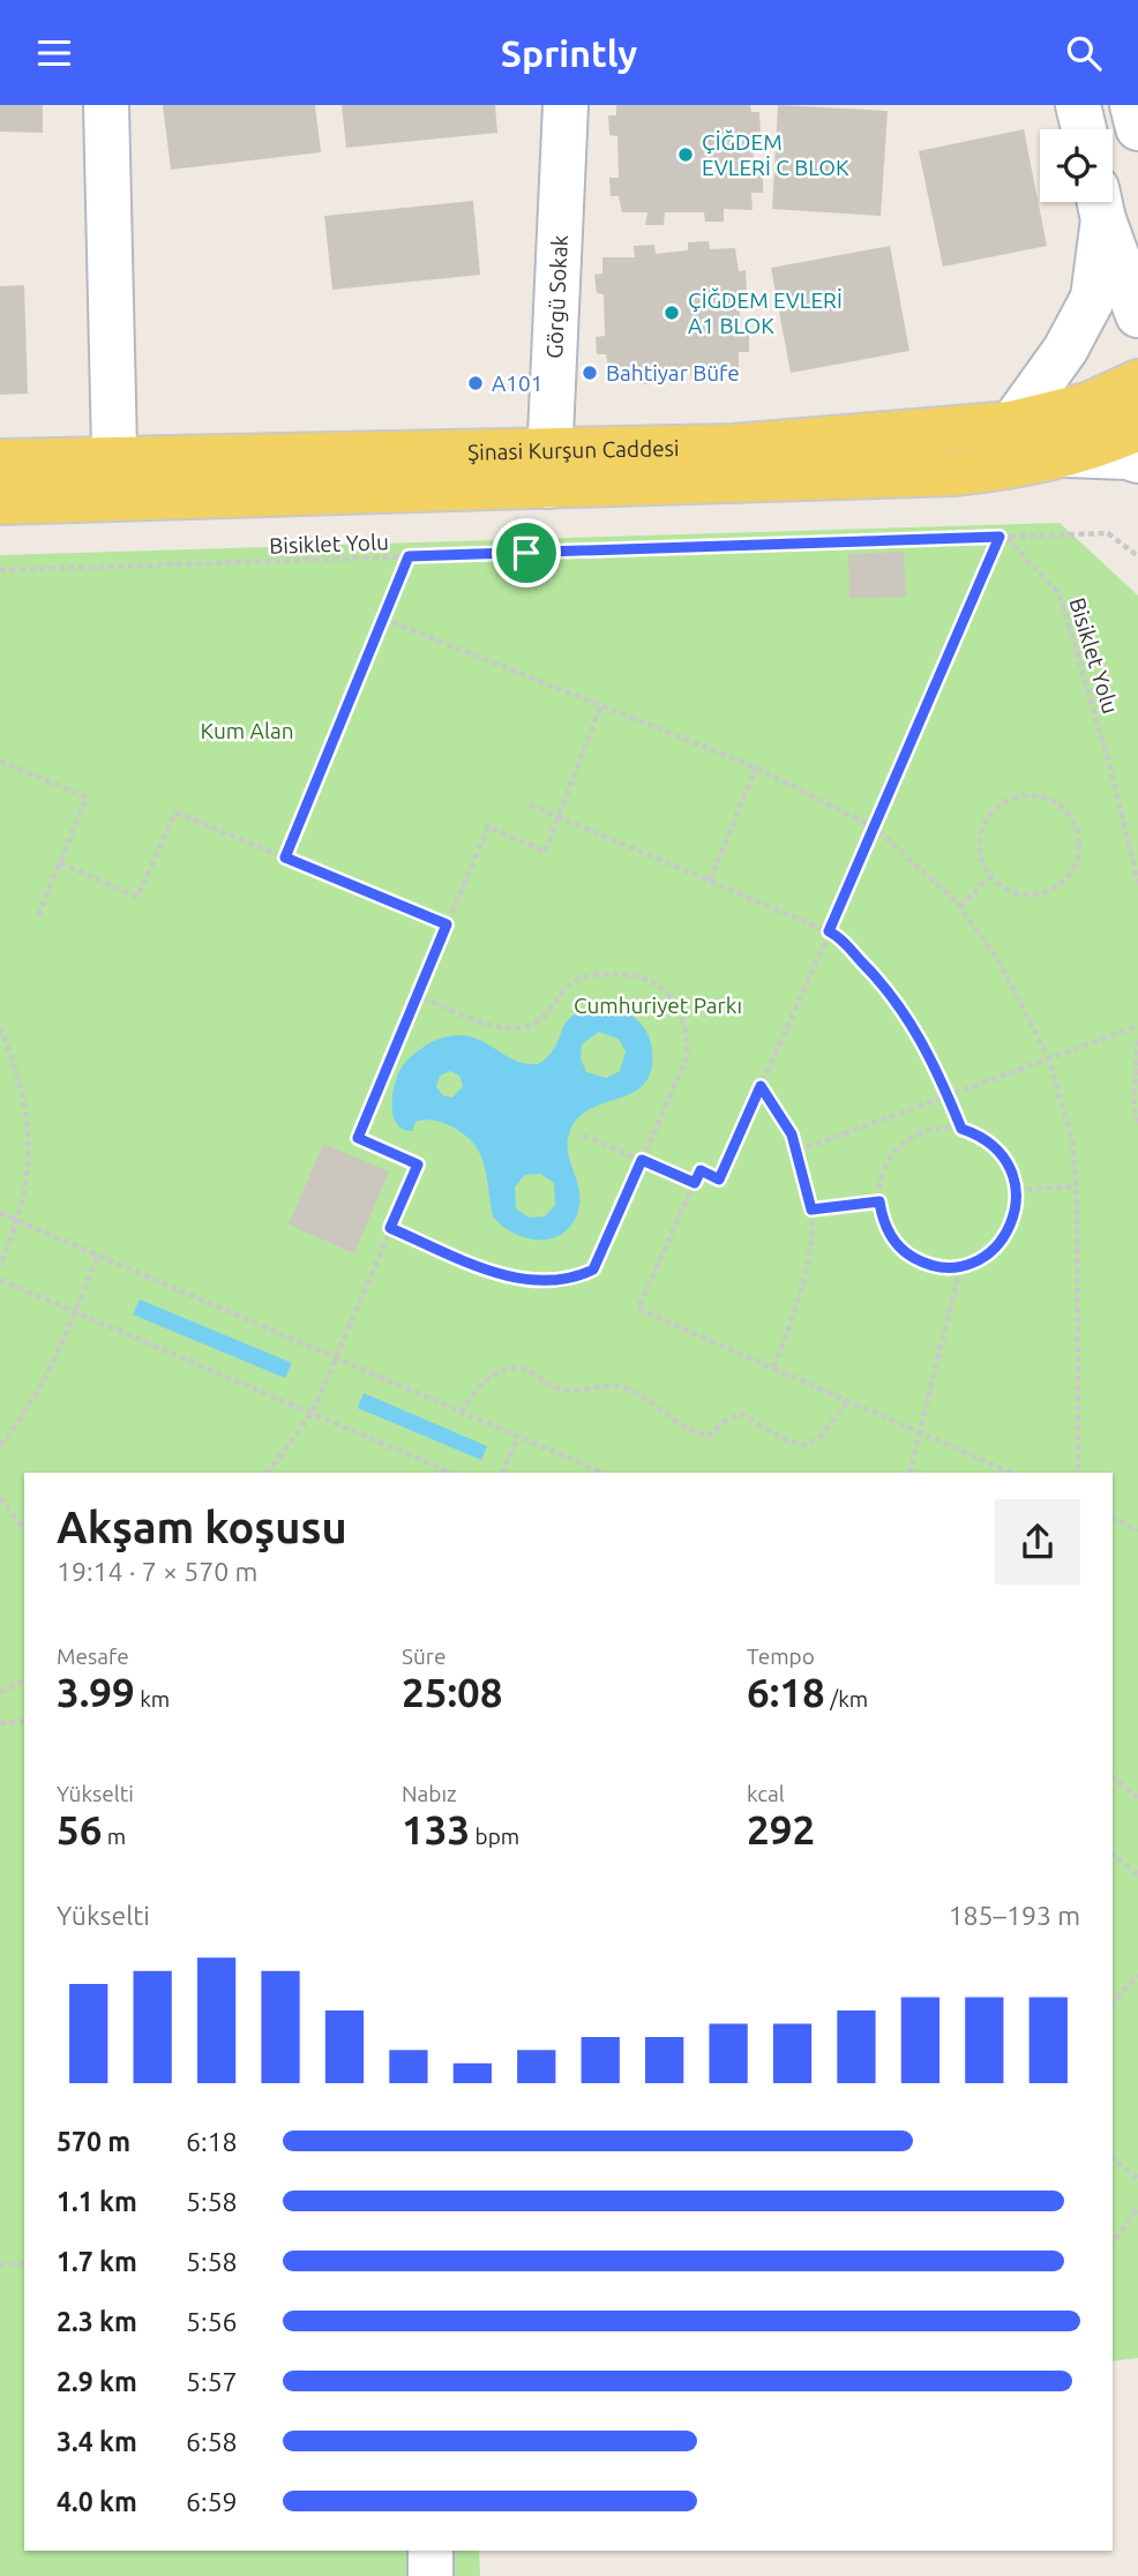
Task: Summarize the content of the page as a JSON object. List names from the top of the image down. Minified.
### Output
{"streets":{"main road":["Şinasi Kurşun Caddesi"],"street":["Görgü Sokak"],"path":["Bisiklet Yolu"]},"crossings":[["Görgü Sokak","Şinasi Kurşun Caddesi"]],"parks":["Kum Alan","Cumhuriyet Parkı"],"places":["ÇİĞDEM EVLERİ C BLOK","ÇİĞDEM EVLERİ A1 BLOK","Bahtiyar Büfe","A101"],"page":{"header":"Sprintly","heading":["Akşam koşusu","19:14 · 7 × 570 m"],"stats":[["Mesafe","3.99 km"],["Süre","25:08"],["Tempo","6:18 /km"],["Yükselti","56 m"],["Nabız","133 bpm"],["kcal","292"]],"chart":["Yükselti","185–193 m"],"list":[{"name":"570 m","note":"6:18"},{"name":"1.1 km","note":"5:58"},{"name":"1.7 km","note":"5:58"},{"name":"2.3 km","note":"5:56"},{"name":"2.9 km","note":"5:57"},{"name":"3.4 km","note":"6:58"},{"name":"4.0 km","note":"6:59"}]}}
